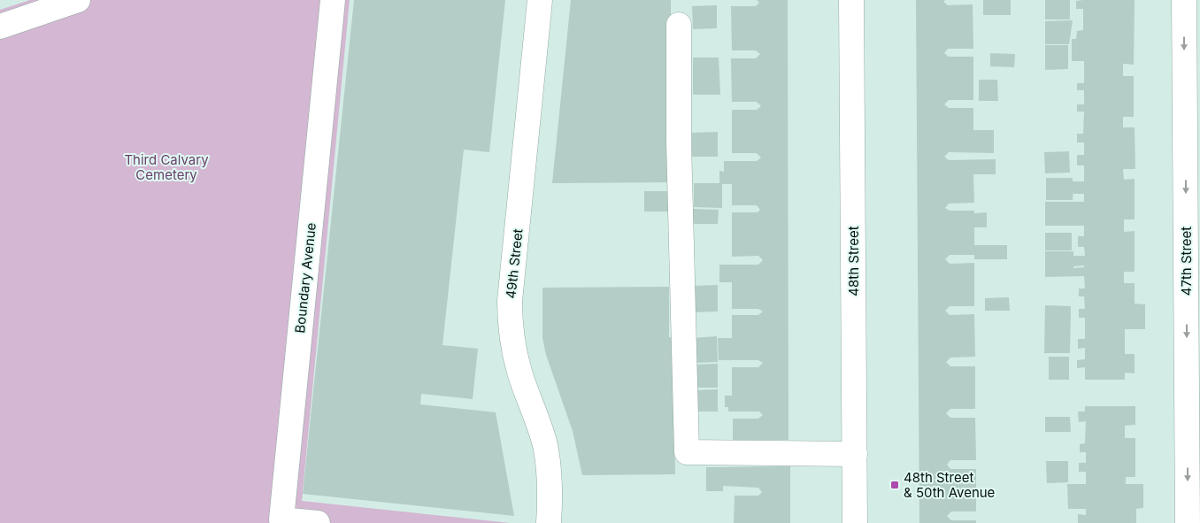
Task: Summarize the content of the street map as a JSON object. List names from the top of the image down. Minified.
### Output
{"streets":{"street":["48th Street","47th Street","49th Street","Boundary Avenue"]},"one_way":["47th Street"],"parks":["Third Calvary Cemetery"],"places":{"transit":["48th Street & 50th Avenue"]}}
